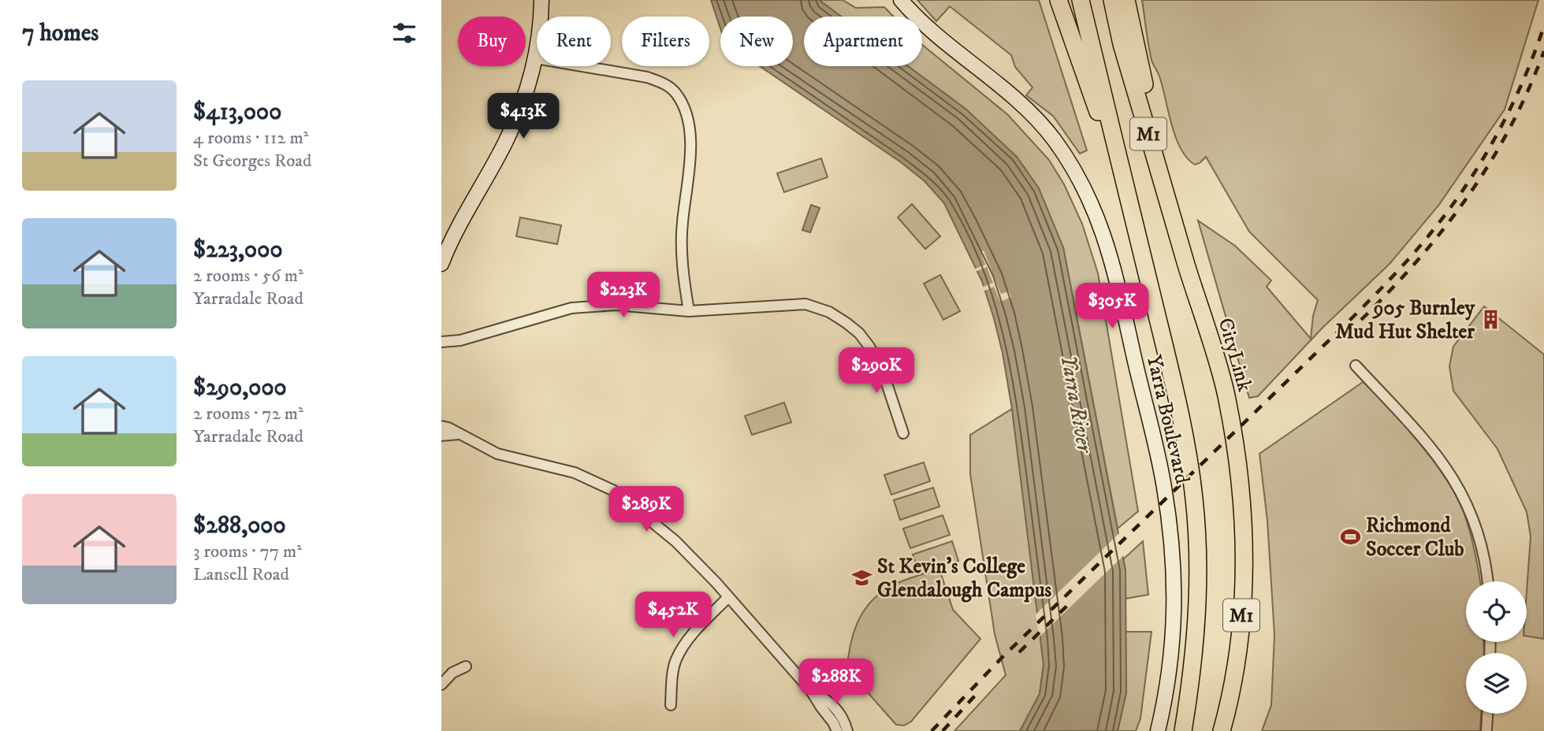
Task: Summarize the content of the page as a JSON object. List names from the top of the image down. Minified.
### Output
{"streets":{"highway":["M1","CityLink"],"street":["Yarra Boulevard"]},"water":["Yarra River"],"places":{"building":["905 Burnley Mud Hut Shelter"],"sports":["Richmond Soccer Club"],"school or university":["St Kevin's College Glendalough Campus"]},"page":{"heading":"7 homes","chip":["Buy","Rent","Filters","New","Apartment"],"list":[{"name":"$413,000","note":"4 rooms · 112 m² · St Georges Road"},{"name":"$223,000","note":"2 rooms · 56 m² · Yarradale Road"},{"name":"$290,000","note":"2 rooms · 72 m² · Yarradale Road"},{"name":"$288,000","note":"3 rooms · 77 m² · Lansell Road"}],"price":["$413K","$223K","$305K","$290K","$289K","$452K","$288K"]}}
